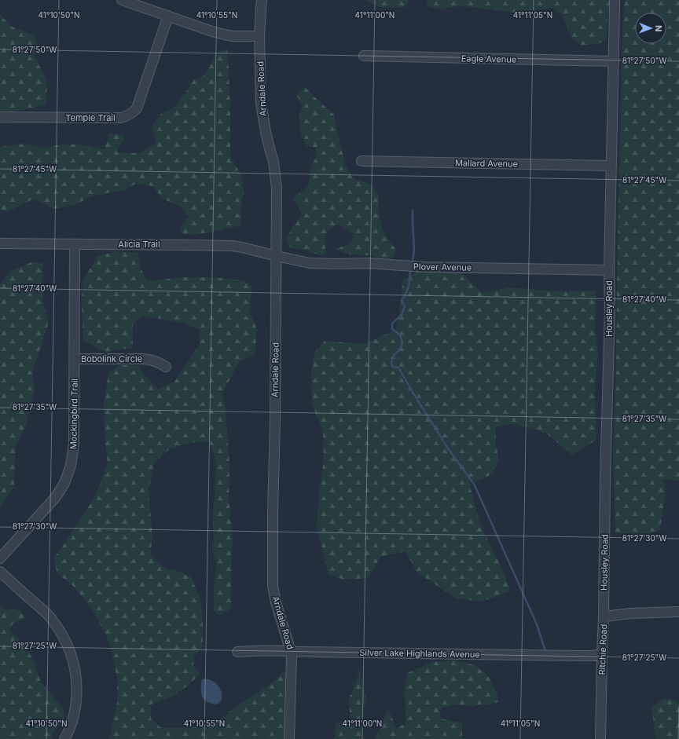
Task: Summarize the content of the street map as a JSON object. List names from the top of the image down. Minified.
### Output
{"streets":{"street":["Eagle Avenue","Arndale Road","Temple Trail","Mallard Avenue","Alicia Trail","Plover Avenue","Housley Road","Bobolink Circle","Mockingbird Trail","Ritchie Road","Silver Lake Highlands Avenue"]},"crossings":[["Eagle Avenue","Housley Road"],["Arndale Road","Alicia Trail"],["Arndale Road","Plover Avenue"],["Arndale Road","Silver Lake Highlands Avenue"],["Mallard Avenue","Housley Road"],["Alicia Trail","Plover Avenue"],["Alicia Trail","Mockingbird Trail"],["Plover Avenue","Housley Road"],["Housley Road","Ritchie Road"],["Bobolink Circle","Mockingbird Trail"],["Ritchie Road","Silver Lake Highlands Avenue"]],"north":"right","coordinates":["41°10'50\"N","41°10'55\"N","41°11'00\"N","41°11'05\"N","81°27'50\"W","81°27'45\"W","81°27'40\"W","81°27'35\"W","81°27'30\"W","81°27'25\"W"]}
